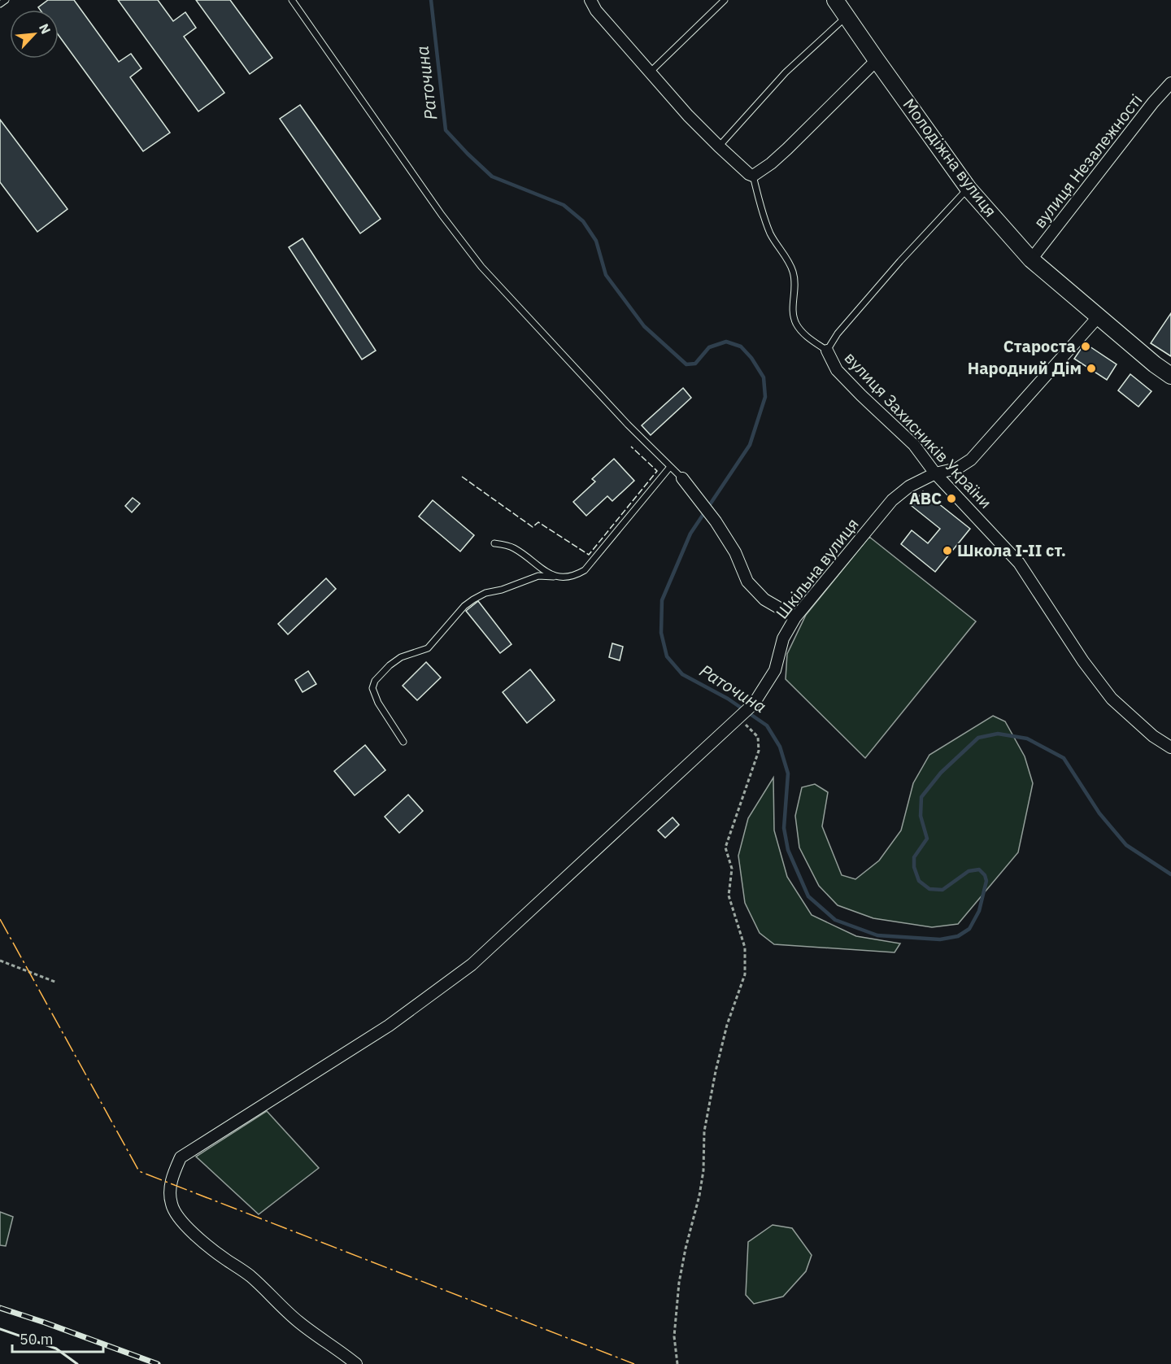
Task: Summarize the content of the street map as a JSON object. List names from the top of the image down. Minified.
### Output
{"streets":{"street":["Молодіжна вулиця","вулиця Незалежності","вулиця Захисників України","Шкільна вулиця"]},"crossings":[["Молодіжна вулиця","вулиця Незалежності"],["Молодіжна вулиця","Шкільна вулиця"],["вулиця Захисників України","Шкільна вулиця"]],"water":["Раточина"],"places":["Староста","Народний Дім","ABC","Школа І-ІІ ст."],"scale_bar":"50 m","north":"top right"}
